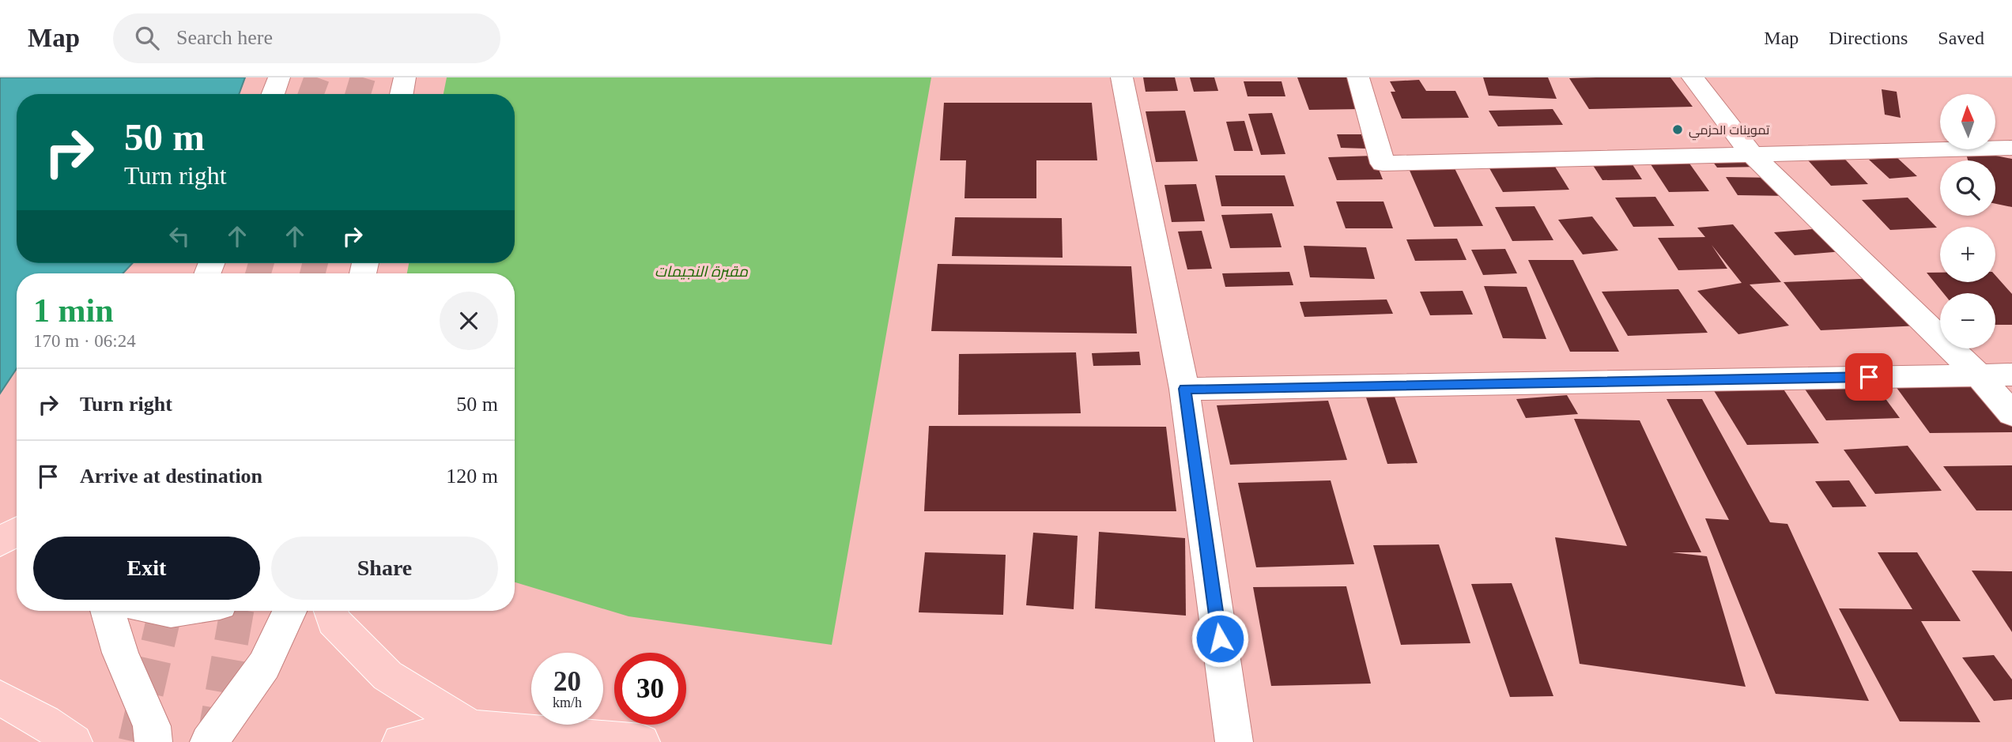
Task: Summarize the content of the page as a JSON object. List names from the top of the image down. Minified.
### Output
{"parks":["مقبرة النجيمات"],"places":["تموينات الحزمي"],"north":"top","page":{"header":"Map","search":"Search here","nav":["Map","Directions","Saved"],"map_buttons":["+","−"],"turn":["50 m","Turn right"],"heading":["1 min","170 m · 06:24"],"list":[{"name":"Turn right","value":"50 m"},{"name":"Arrive at destination","value":"120 m"}],"buttons":["Exit","Share"],"speed":"20 km/h","limit":"30"}}
